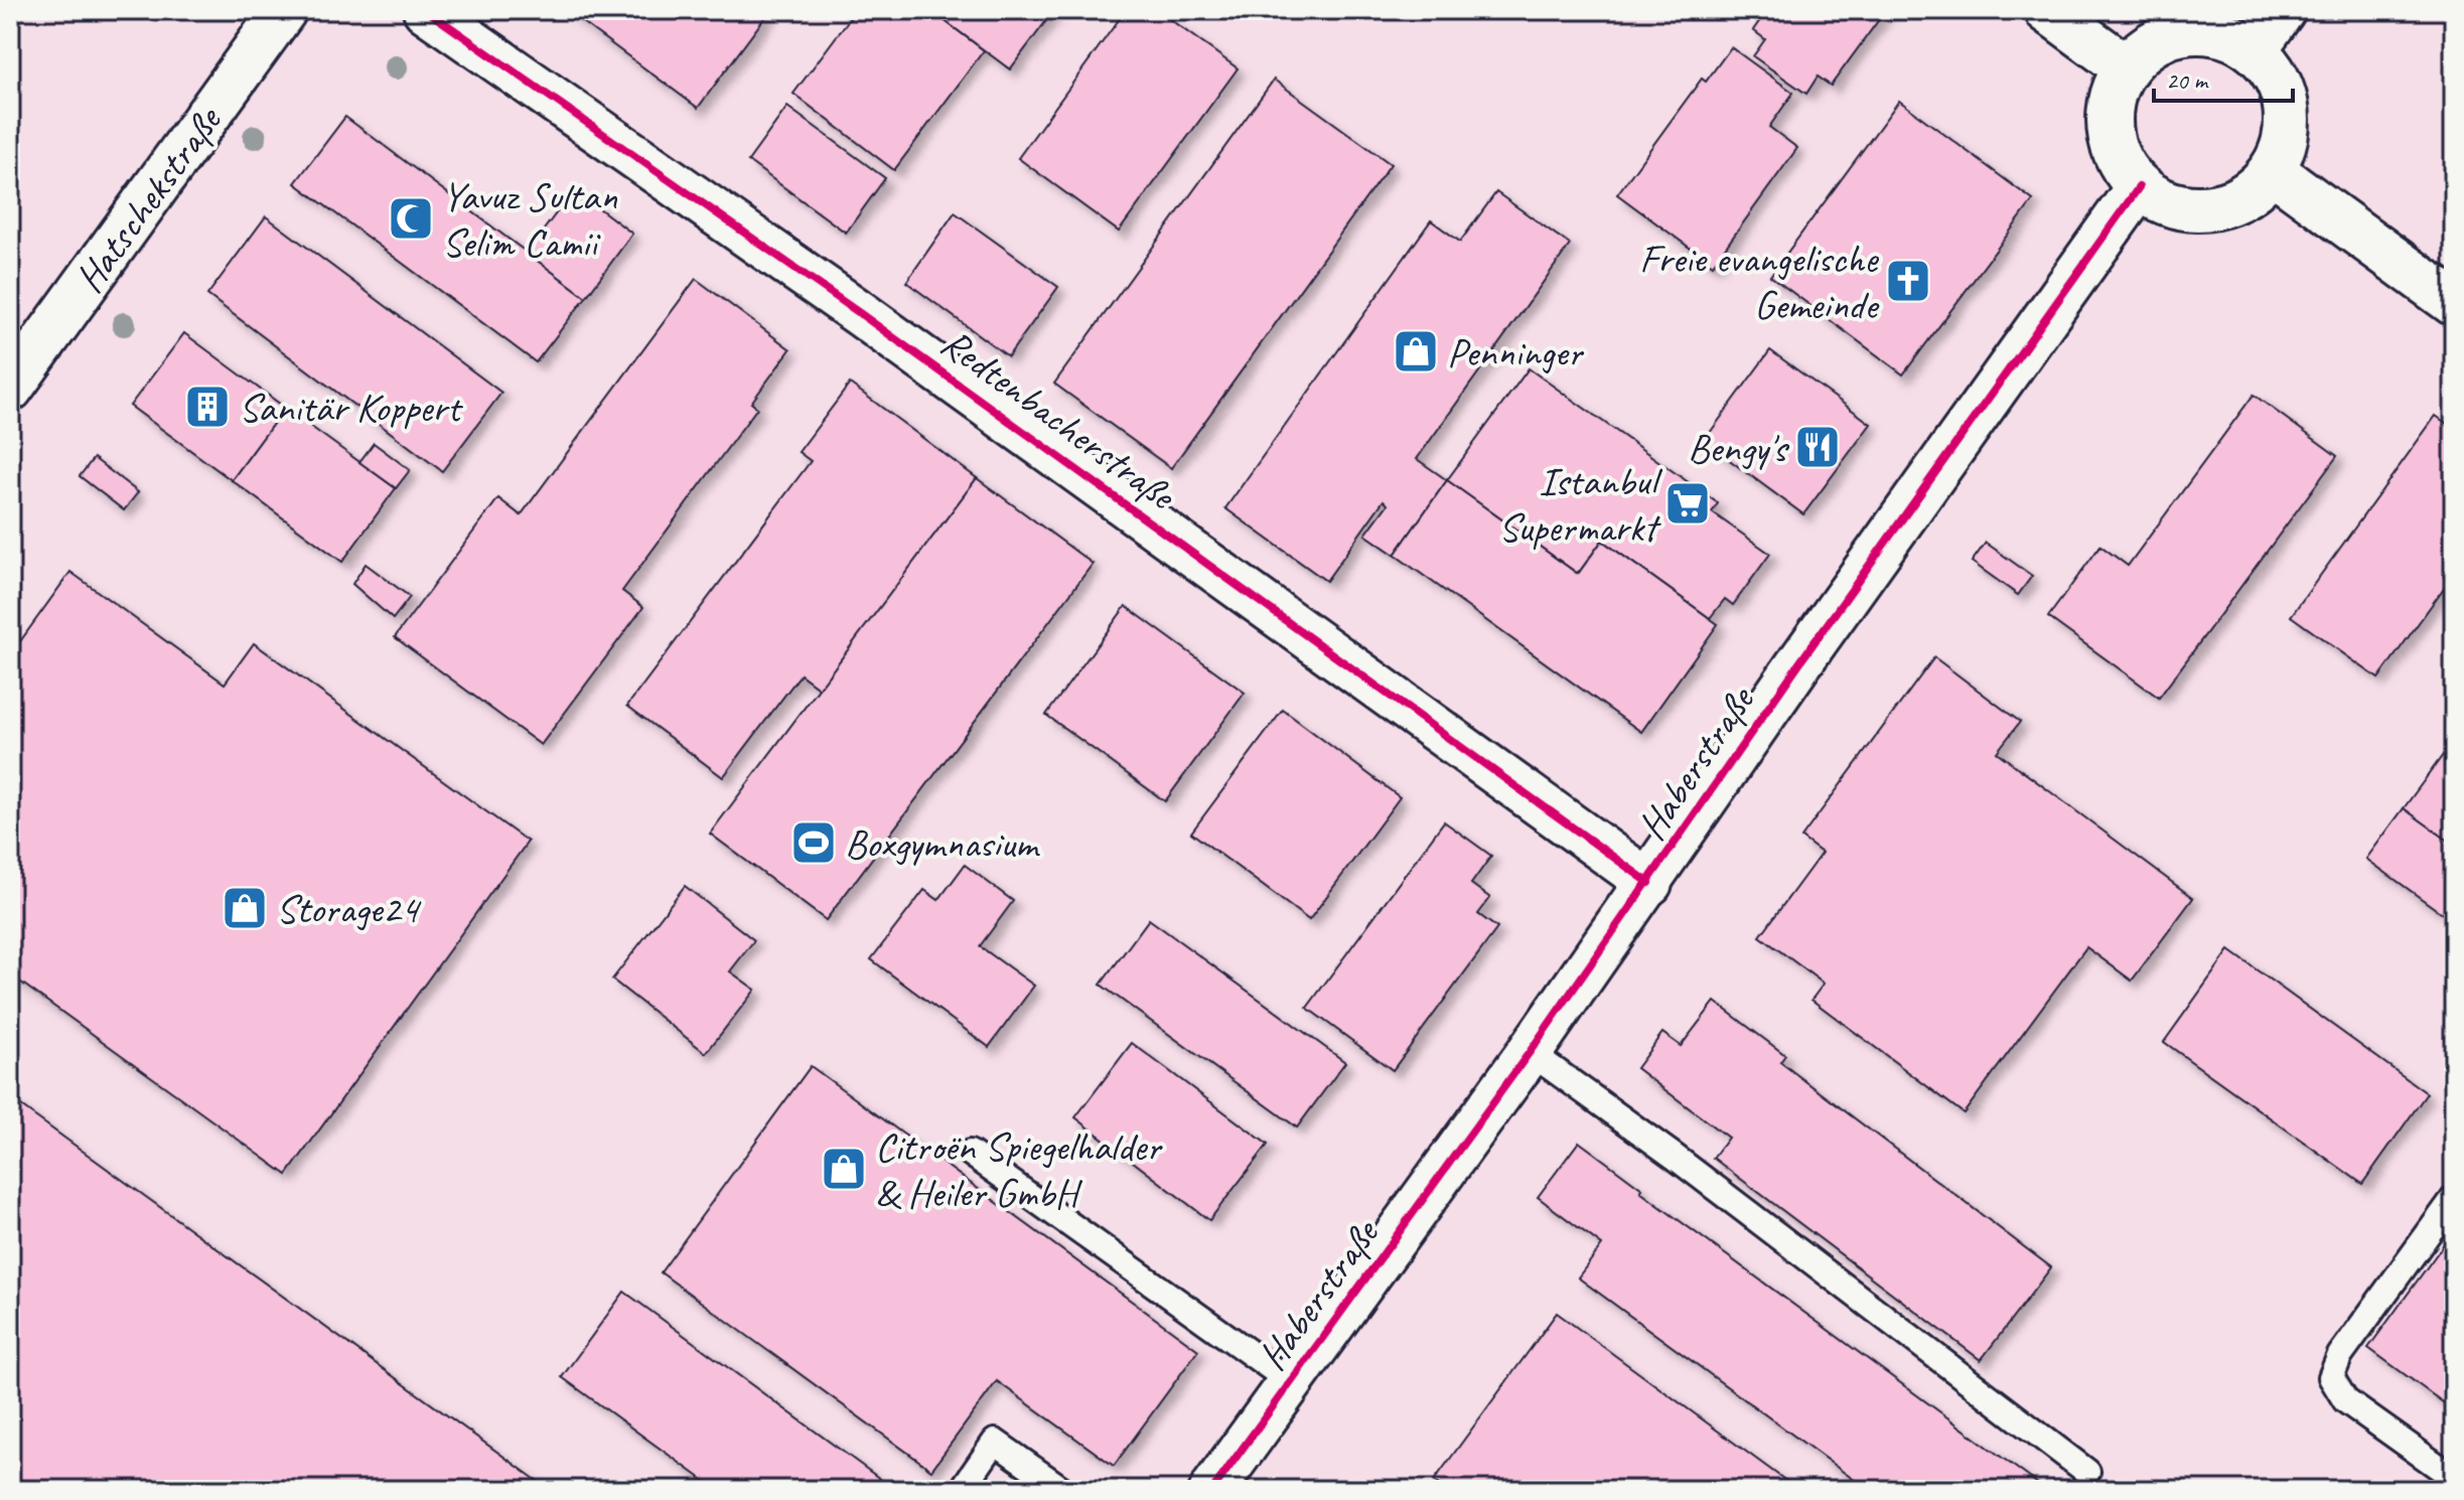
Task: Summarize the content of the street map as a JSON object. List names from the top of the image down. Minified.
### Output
{"streets":{"street":["Hatschekstraße","Redtenbacherstraße","Haberstraße"]},"crossings":[["Redtenbacherstraße","Haberstraße"]],"places":{"mosque":["Yavuz Sultan Selim Camii"],"church":["Freie evangelische Gemeinde"],"shop":["Penninger","Storage24","Citroën Spiegelhalder & Heiler GmbH"],"building":["Sanitär Koppert"],"restaurant":["Bengy's"],"supermarket":["Istanbul Supermarkt"],"sports":["Boxgymnasium"]},"scale_bar":"20 m"}
